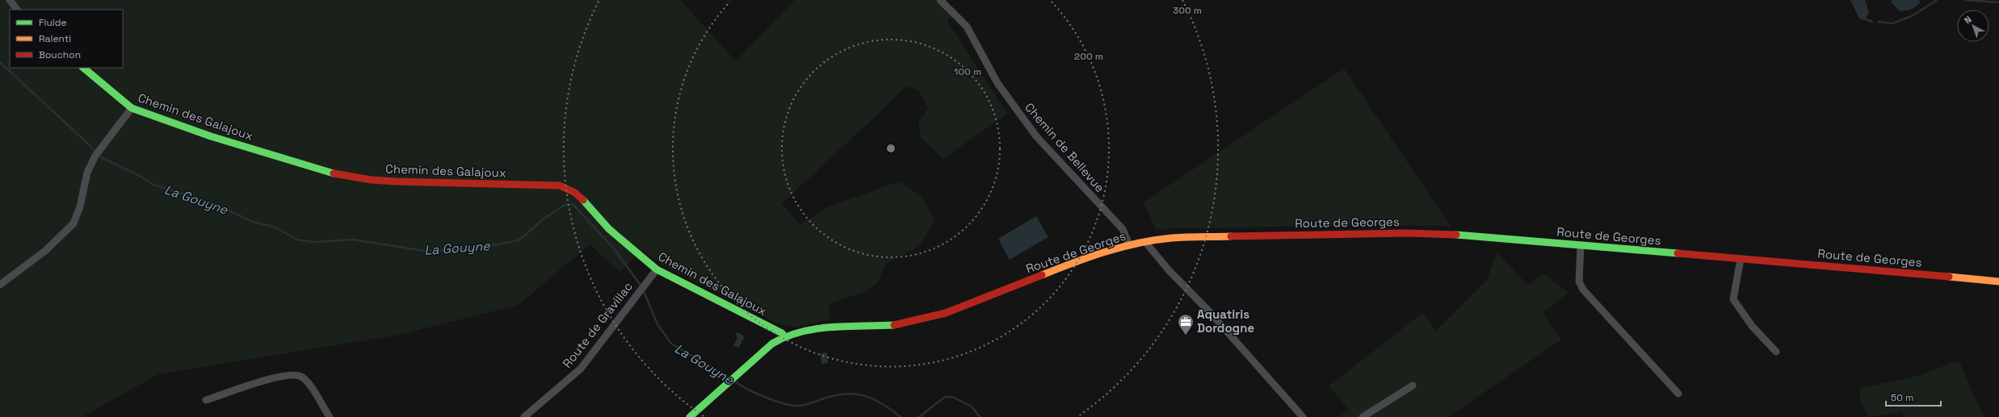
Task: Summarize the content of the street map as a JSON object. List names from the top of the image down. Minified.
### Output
{"streets":{"street":["Chemin des Galajoux","Chemin de Bellevue","Route de Georges","Route de Gravillac"]},"crossings":[["Chemin des Galajoux","Route de Georges"],["Chemin des Galajoux","Route de Gravillac"],["Chemin de Bellevue","Route de Georges"]],"water":["La Gouyne"],"places":{"office":["Aquatiris Dordogne"]},"legend":["Fluide","Ralenti","Bouchon"],"scale_bar":"50 m","north":"top left","rings":["300 m","200 m","100 m"]}
